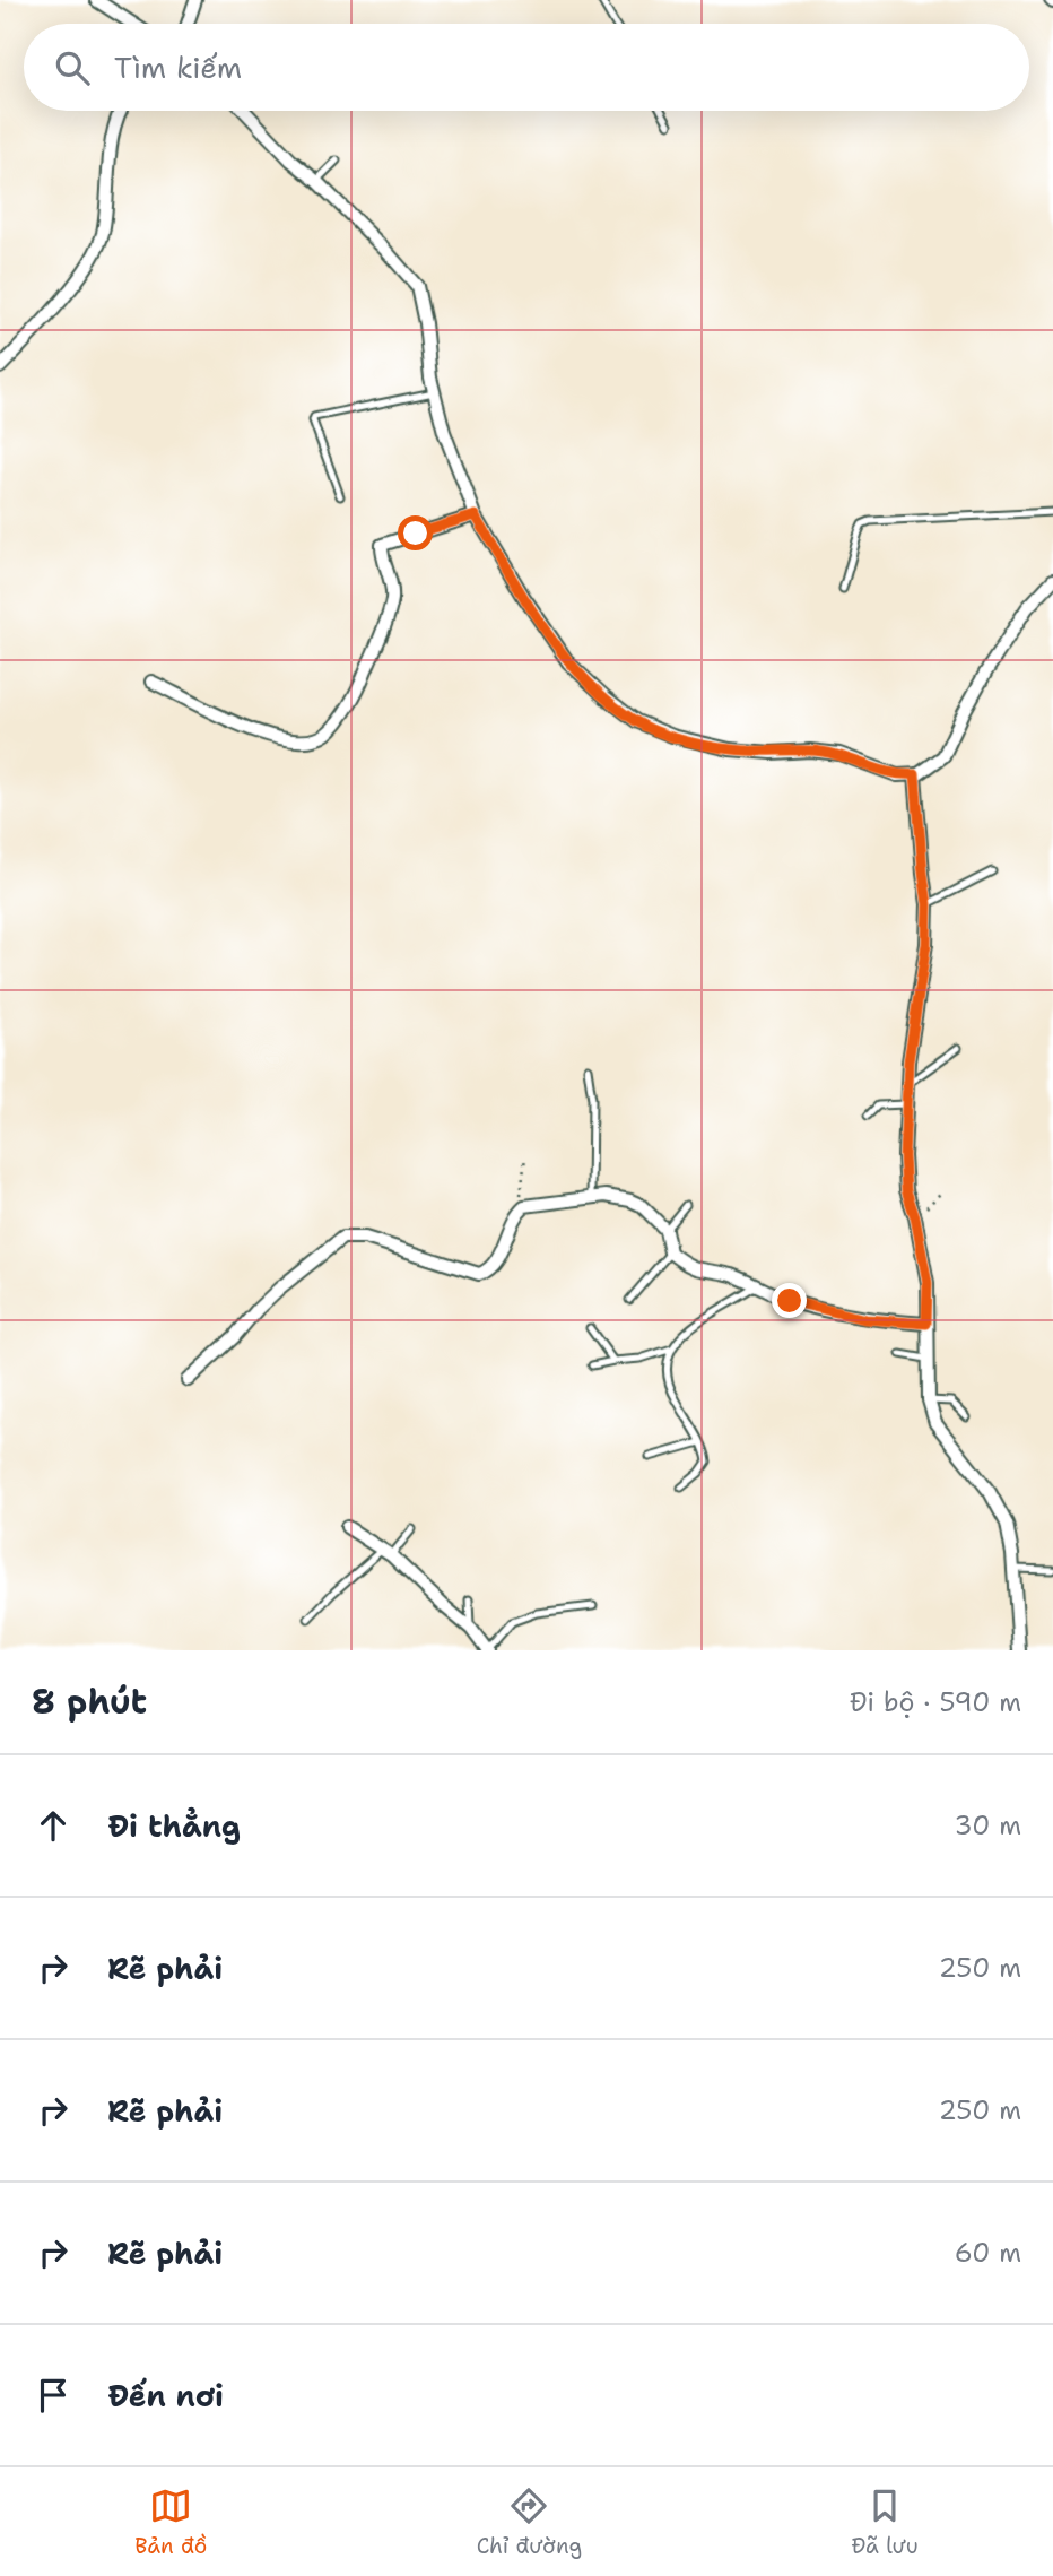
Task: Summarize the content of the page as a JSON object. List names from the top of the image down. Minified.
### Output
{"page":{"search":"Tìm kiếm","heading":["8 phút","Đi bộ · 590 m"],"list":[["Đi thẳng","30 m"],["Rẽ phải","250 m"],["Rẽ phải","250 m"],["Rẽ phải","60 m"],"Đến nơi"],"nav":["Bản đồ","Chỉ đường","Đã lưu"]}}
